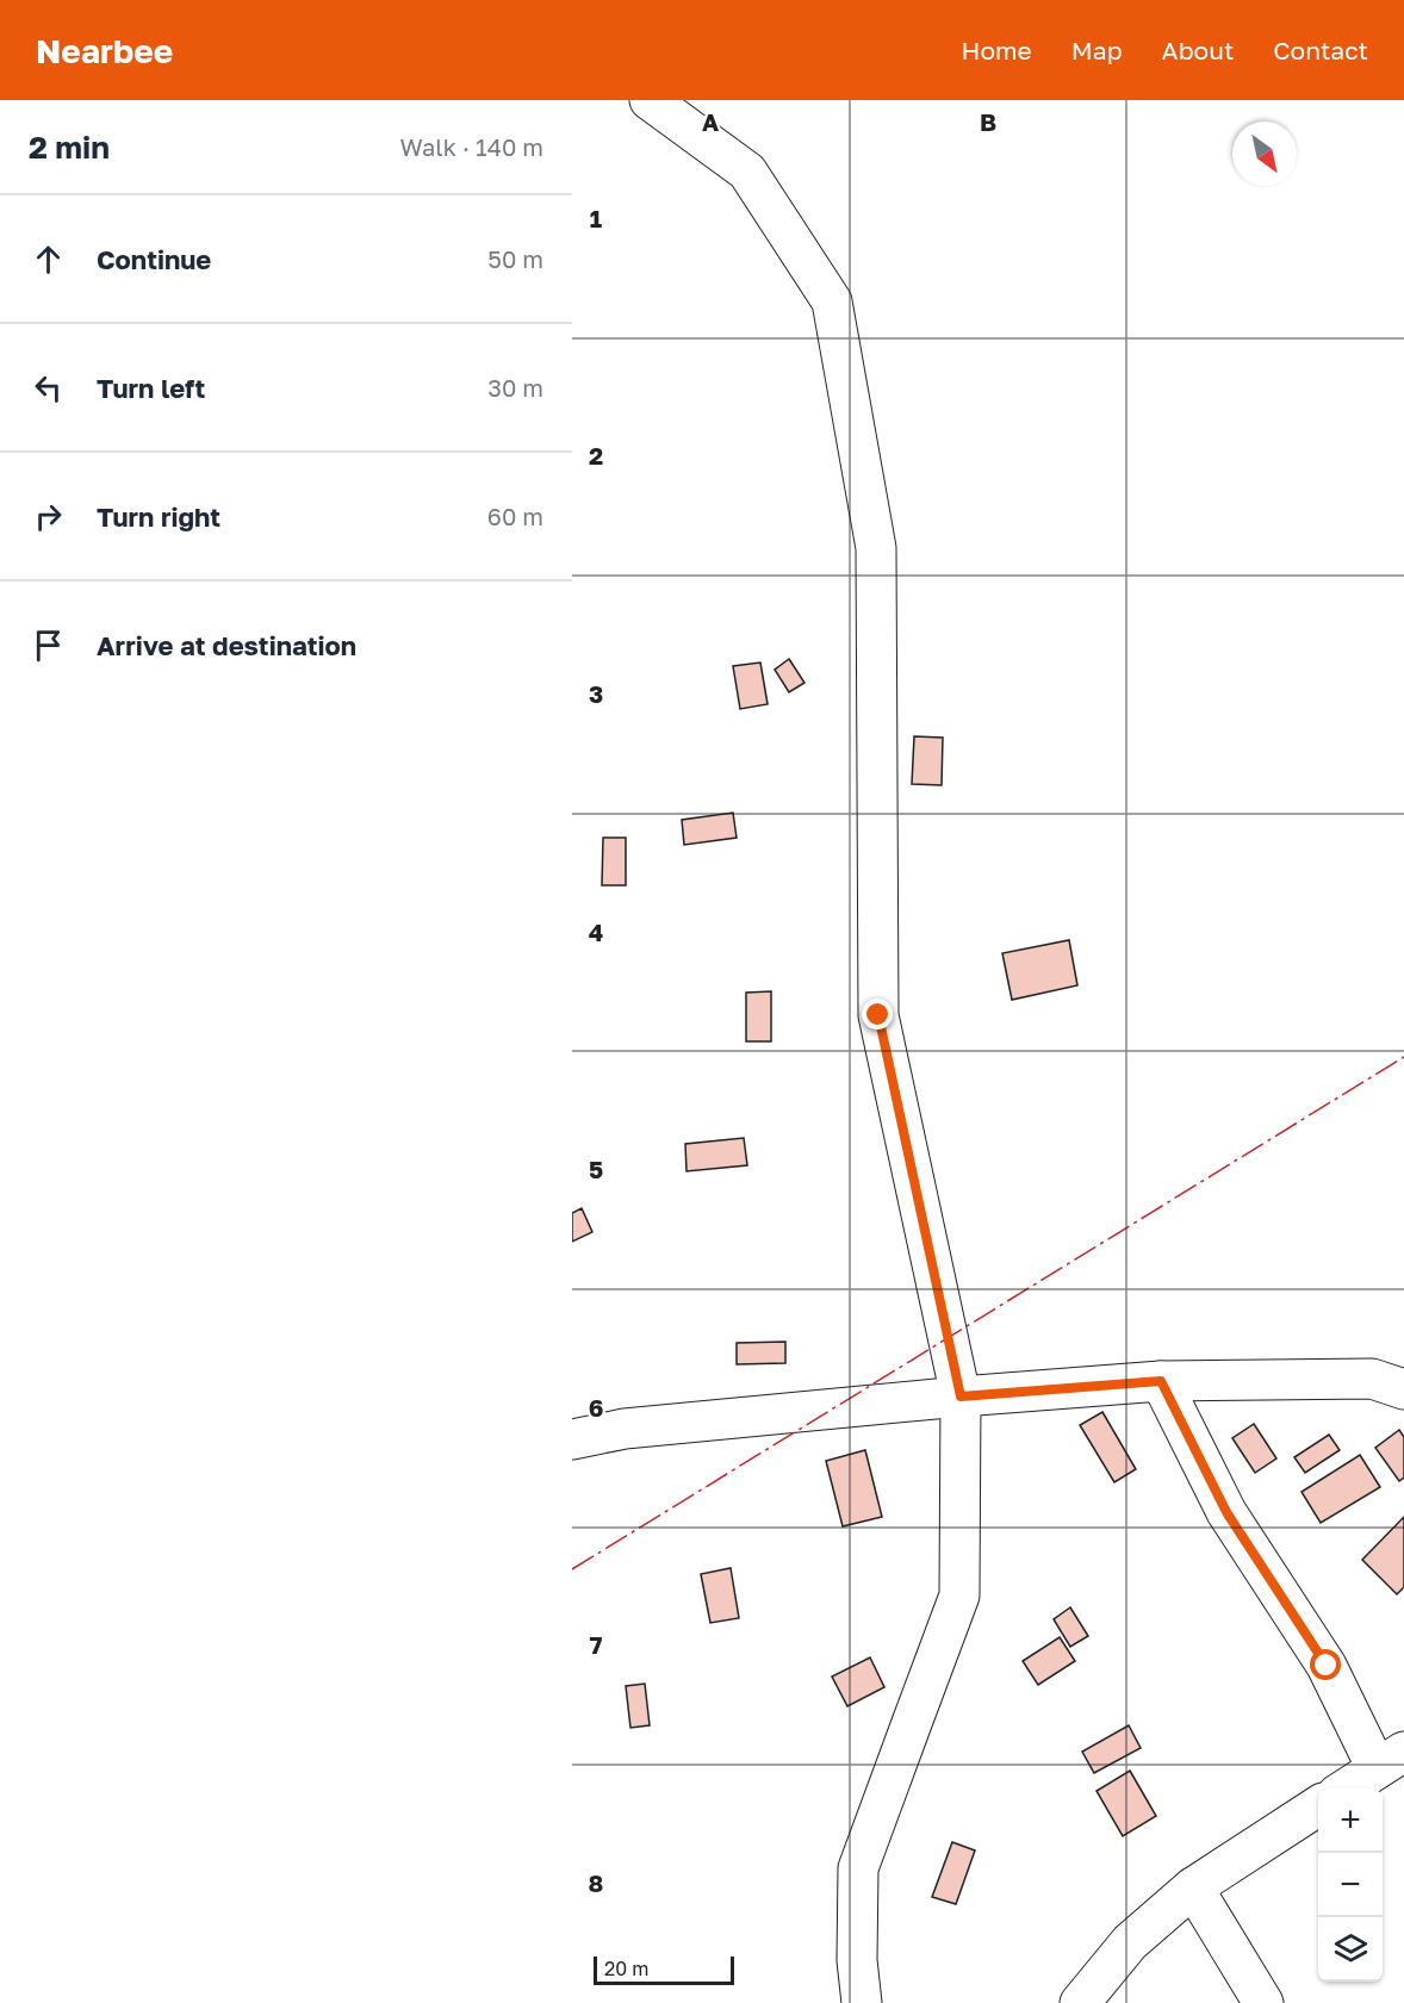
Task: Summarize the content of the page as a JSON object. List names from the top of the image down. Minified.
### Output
{"scale_bar":"20 m","north":"bottom right","page":{"header":"Nearbee","nav":["Home","Map","About","Contact"],"heading":["2 min","Walk · 140 m"],"list":[["Continue","50 m"],["Turn left","30 m"],["Turn right","60 m"],"Arrive at destination"],"map_buttons":["+","−"],"scale":"20 m"},"grid":{"columns":["A","B"],"rows":["1","2","3","4","5","6","7","8"]}}
